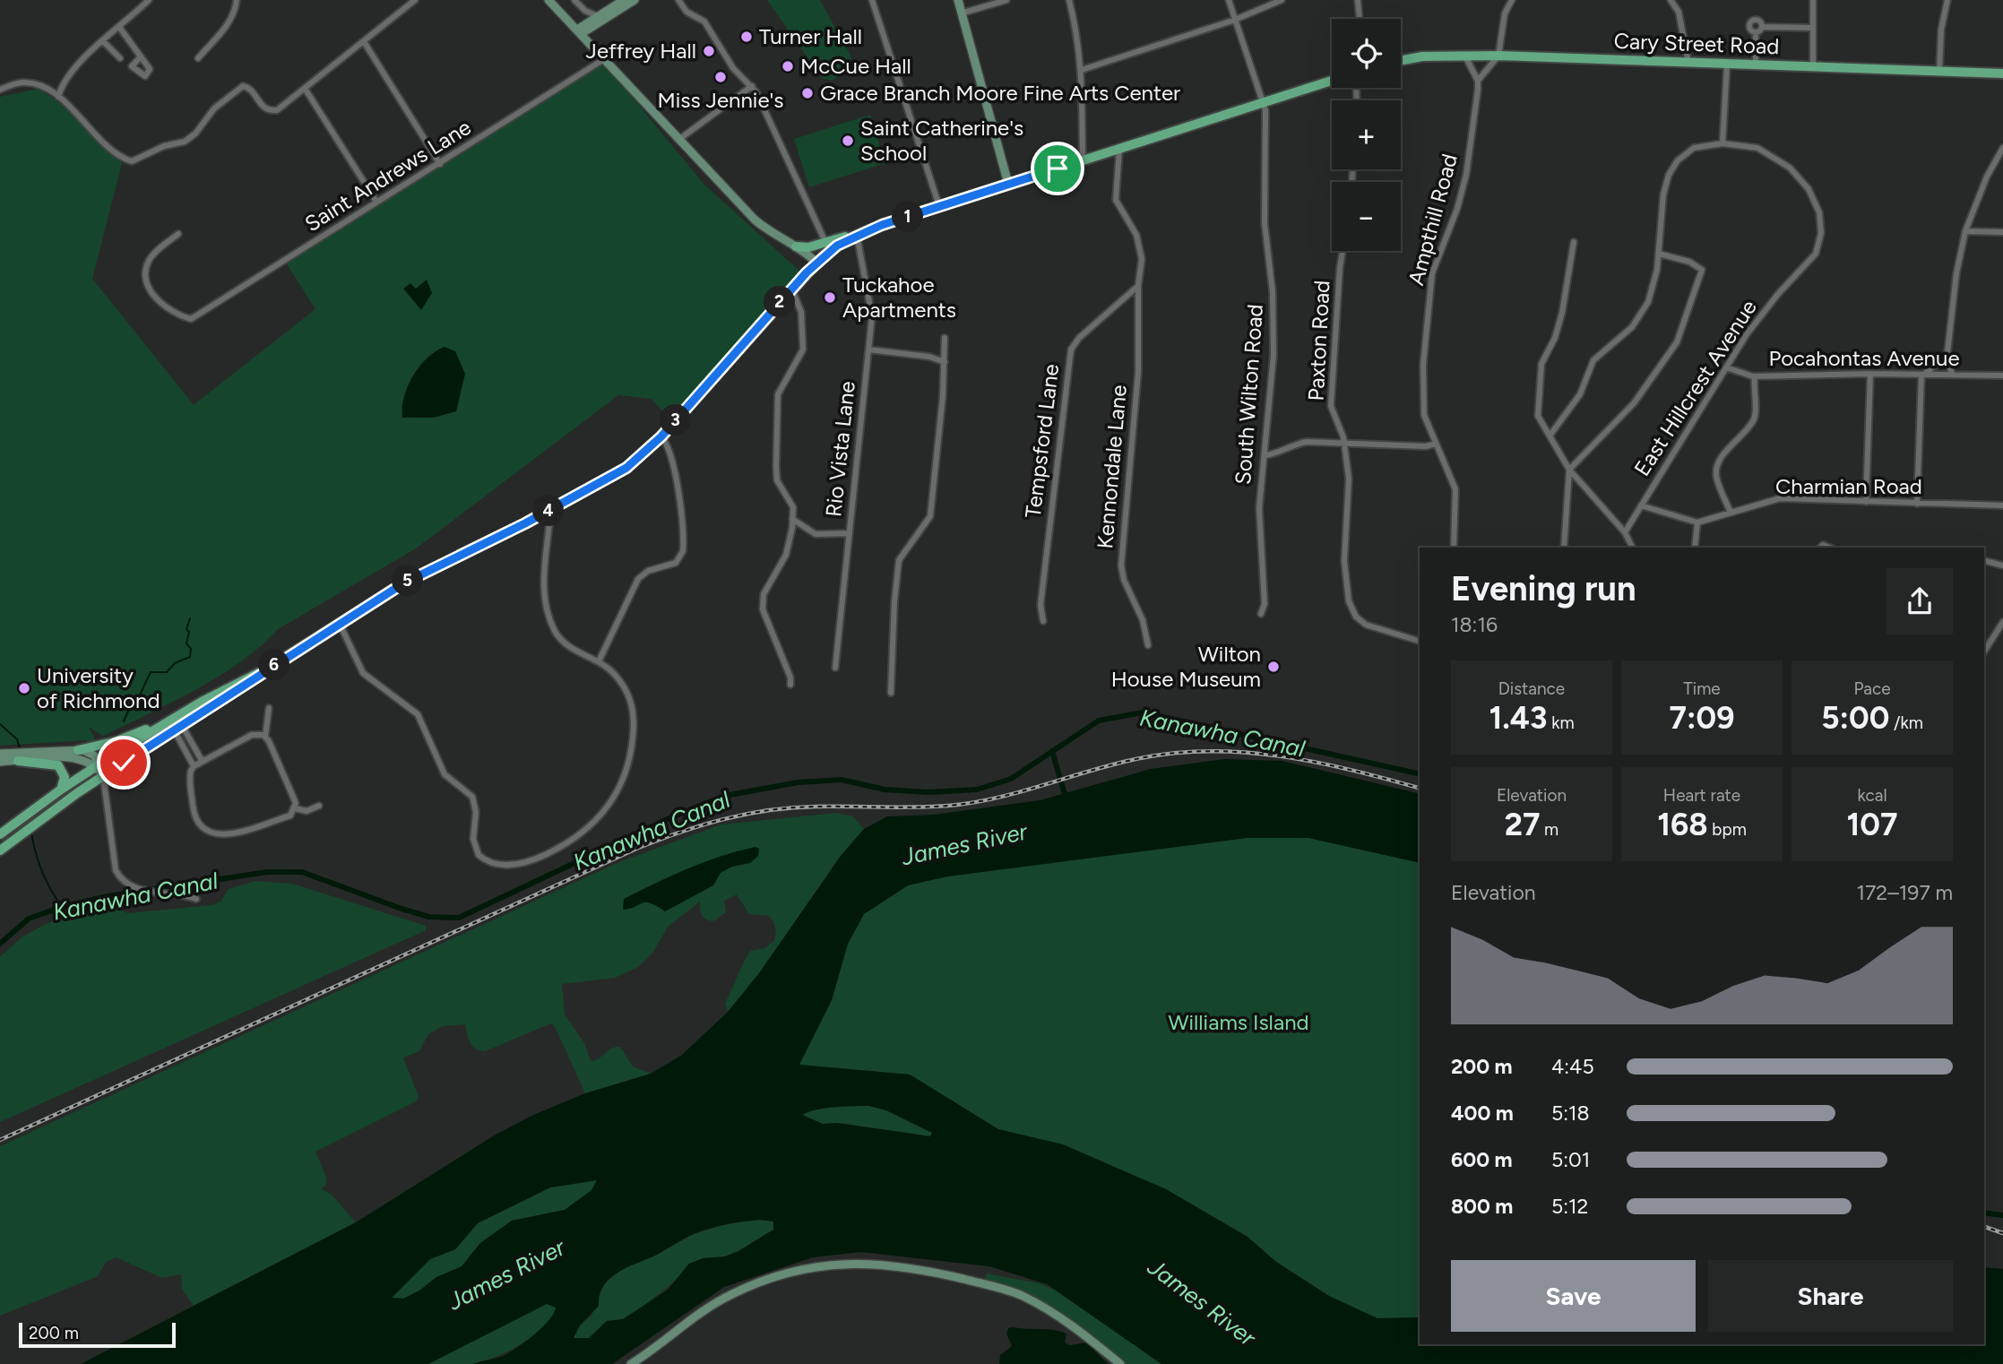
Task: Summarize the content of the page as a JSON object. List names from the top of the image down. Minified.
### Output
{"streets":{"main road":["Cary Street Road"],"street":["Saint Andrews Lane","Ampthill Road","Paxton Road","Pocahontas Avenue","East Hillcrest Avenue","South Wilton Road","Tempsford Lane","Rio Vista Lane","Kennondale Lane","Charmian Road"]},"crossings":[["Pocahontas Avenue","East Hillcrest Avenue"],["Tempsford Lane","Kennondale Lane"]],"water":["Kanawha Canal","James River"],"parks":["Williams Island"],"places":["Turner Hall","Jeffrey Hall","McCue Hall","Miss Jennie's","Grace Branch Moore Fine Arts Center","Saint Catherine's School","Tuckahoe Apartments","Wilton House Museum","University of Richmond"],"scale_bar":"200 m","page":{"map_buttons":["+","−"],"pins":["1","2","3","4","5","6"],"heading":["Evening run","18:16"],"stats":[["Distance","1.43 km"],["Time","7:09"],["Pace","5:00 /km"],["Elevation","27 m"],["Heart rate","168 bpm"],["kcal","107"]],"chart":["Elevation","172–197 m"],"list":[{"name":"200 m","note":"4:45"},{"name":"400 m","note":"5:18"},{"name":"600 m","note":"5:01"},{"name":"800 m","note":"5:12"}],"buttons":["Save","Share"],"scale":"200 m"}}
